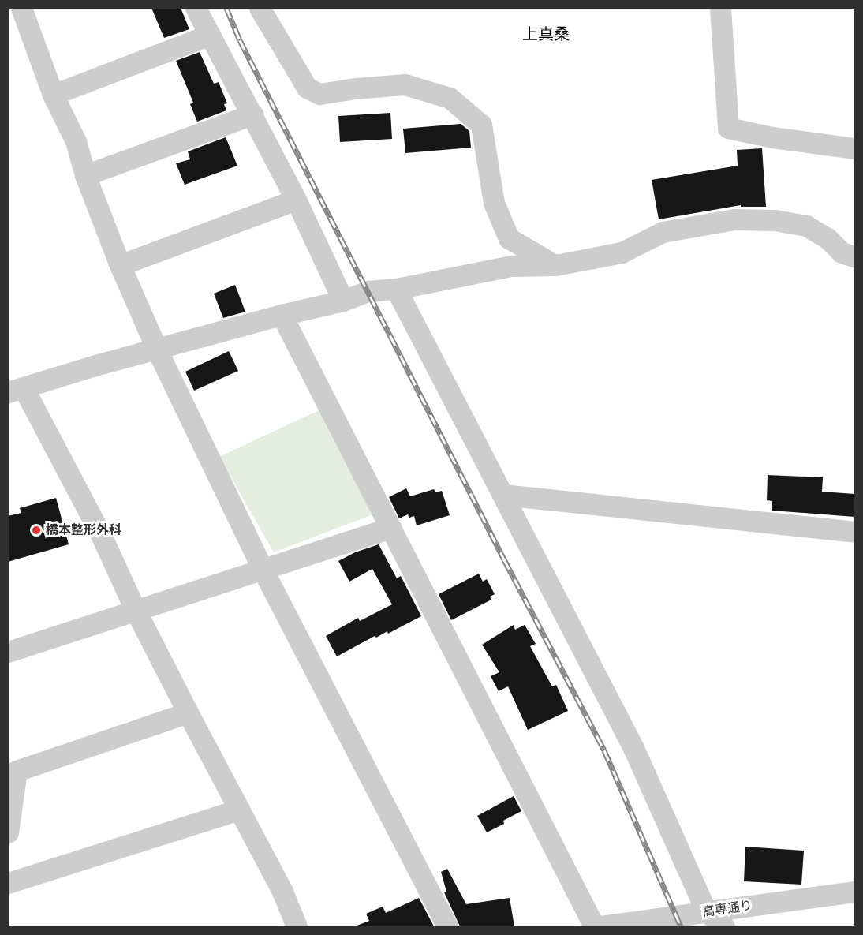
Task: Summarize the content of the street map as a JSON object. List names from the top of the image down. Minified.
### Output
{"streets":{"street":["高専通り"]},"districts":["上真桑"],"places":["橋本整形外科"]}
